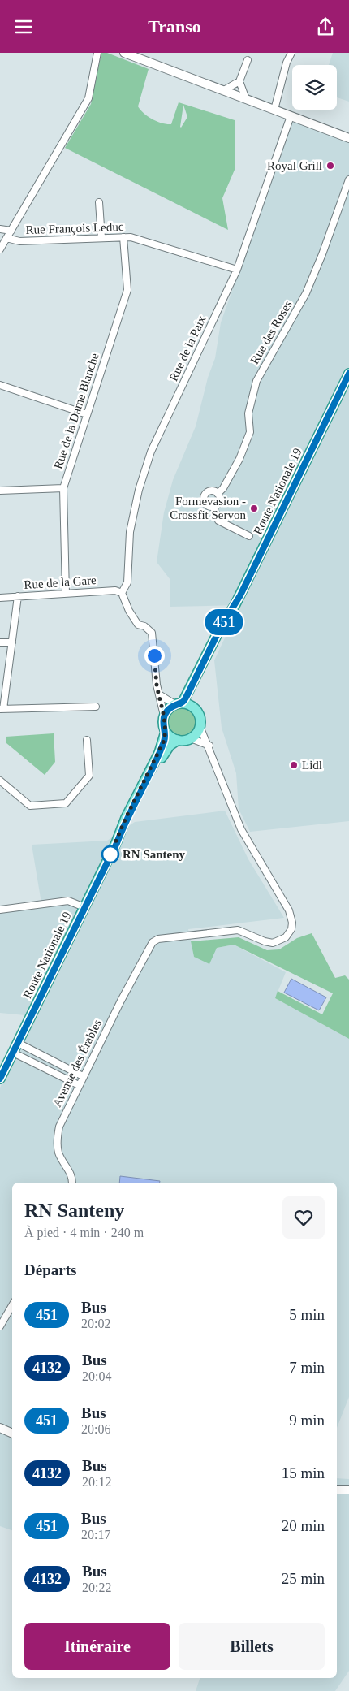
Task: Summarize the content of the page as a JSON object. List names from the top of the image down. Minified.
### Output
{"streets":{"main road":["Route Nationale 19"],"street":["Rue François Leduc","Rue des Roses","Rue de la Paix","Rue de la Dame Blanche","Rue de la Gare","Avenue des Érables"]},"crossings":[["Rue François Leduc","Rue de la Paix"],["Rue François Leduc","Rue de la Dame Blanche"],["Rue de la Paix","Rue de la Gare"],["Rue de la Dame Blanche","Rue de la Gare"],["Route Nationale 19","Avenue des Érables"]],"places":["Royal Grill","Formevasion - Crossfit Servon","Lidl","RN Santeny"],"lines":["bus line 451"],"page":{"header":"Transo","on_map":"451","heading":[["RN Santeny","À pied · 4 min · 240 m"],"Départs"],"list":[{"mark":"451","name":"Bus","note":"20:02","value":"5 min"},{"mark":"4132","name":"Bus","note":"20:04","value":"7 min"},{"mark":"451","name":"Bus","note":"20:06","value":"9 min"},{"mark":"4132","name":"Bus","note":"20:12","value":"15 min"},{"mark":"451","name":"Bus","note":"20:17","value":"20 min"},{"mark":"4132","name":"Bus","note":"20:22","value":"25 min"}],"buttons":["Itinéraire","Billets"]}}
